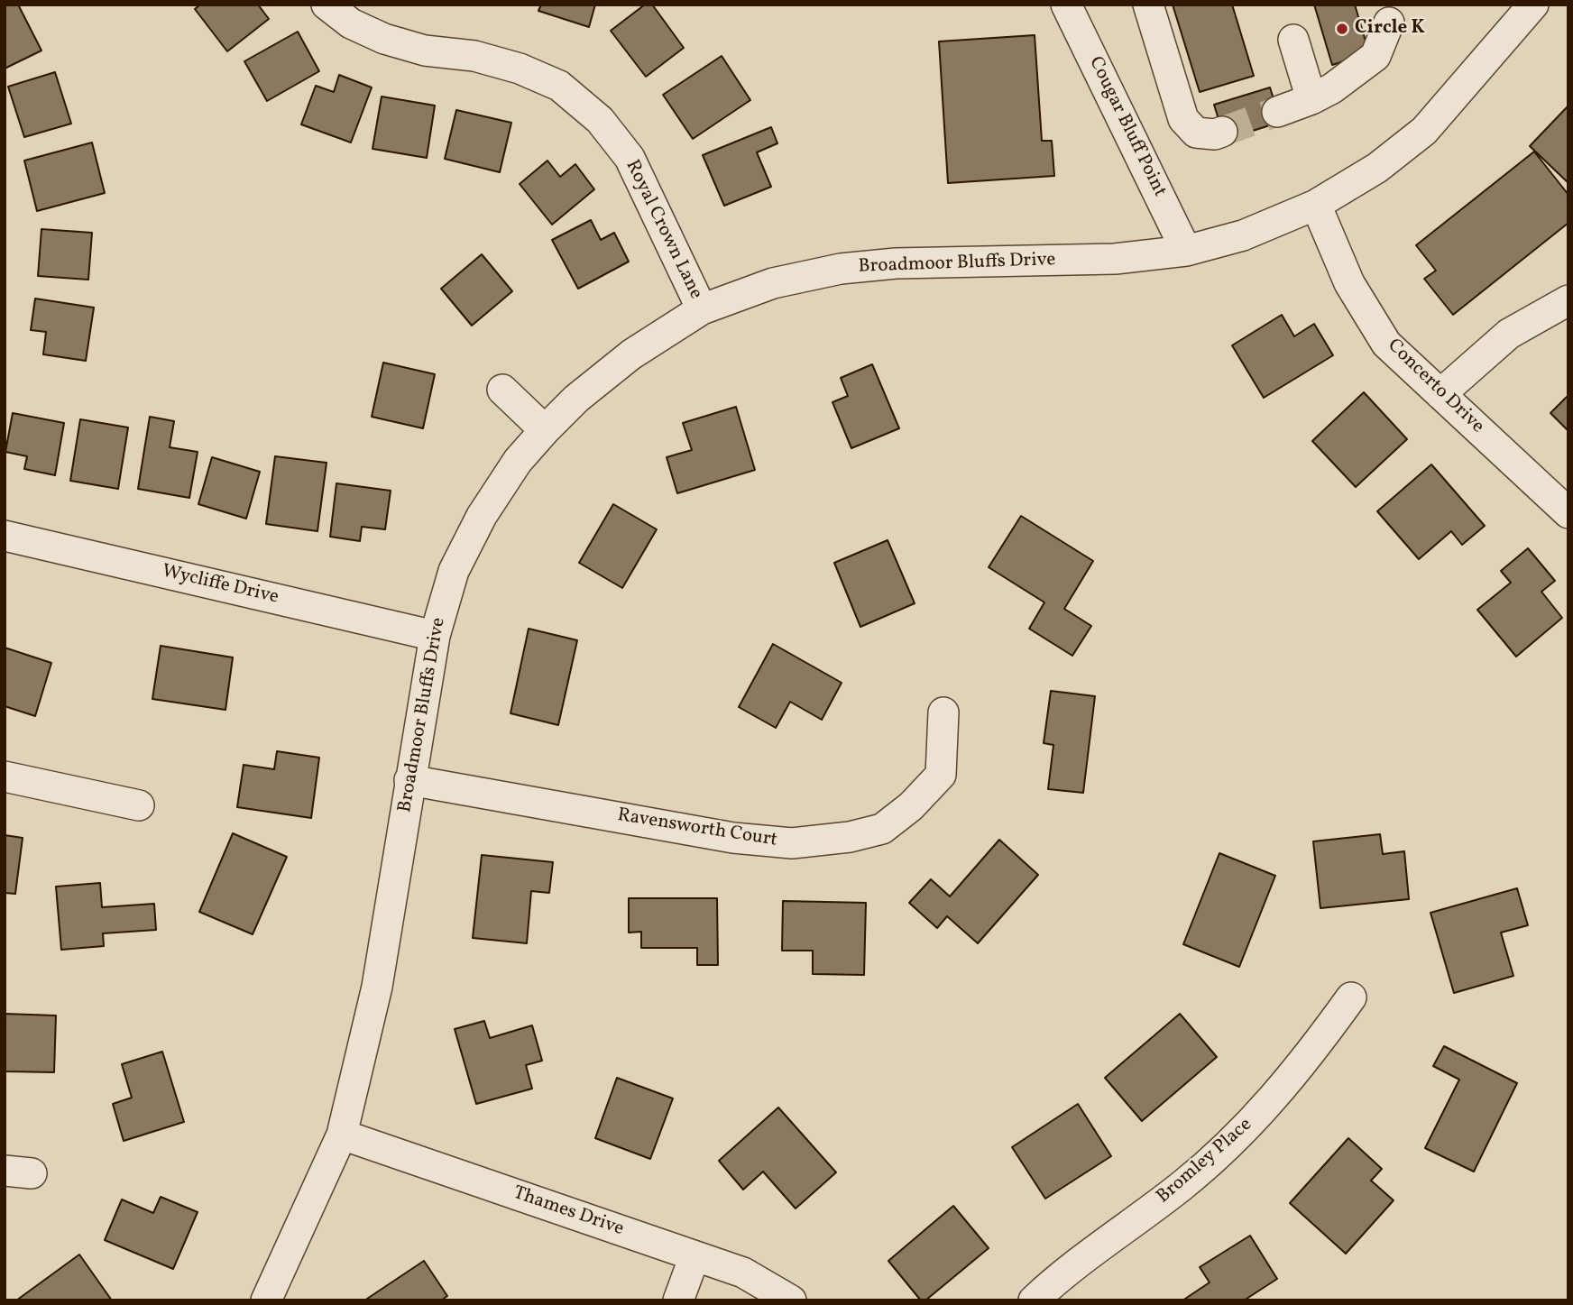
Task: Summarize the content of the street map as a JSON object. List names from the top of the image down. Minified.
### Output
{"streets":{"street":["Cougar Bluff Point","Royal Crown Lane","Broadmoor Bluffs Drive","Concerto Drive","Wycliffe Drive","Ravensworth Court","Bromley Place","Thames Drive"]},"crossings":[["Cougar Bluff Point","Broadmoor Bluffs Drive"],["Royal Crown Lane","Broadmoor Bluffs Drive"],["Broadmoor Bluffs Drive","Concerto Drive"],["Broadmoor Bluffs Drive","Wycliffe Drive"],["Broadmoor Bluffs Drive","Ravensworth Court"],["Broadmoor Bluffs Drive","Thames Drive"]],"places":["Circle K"]}
